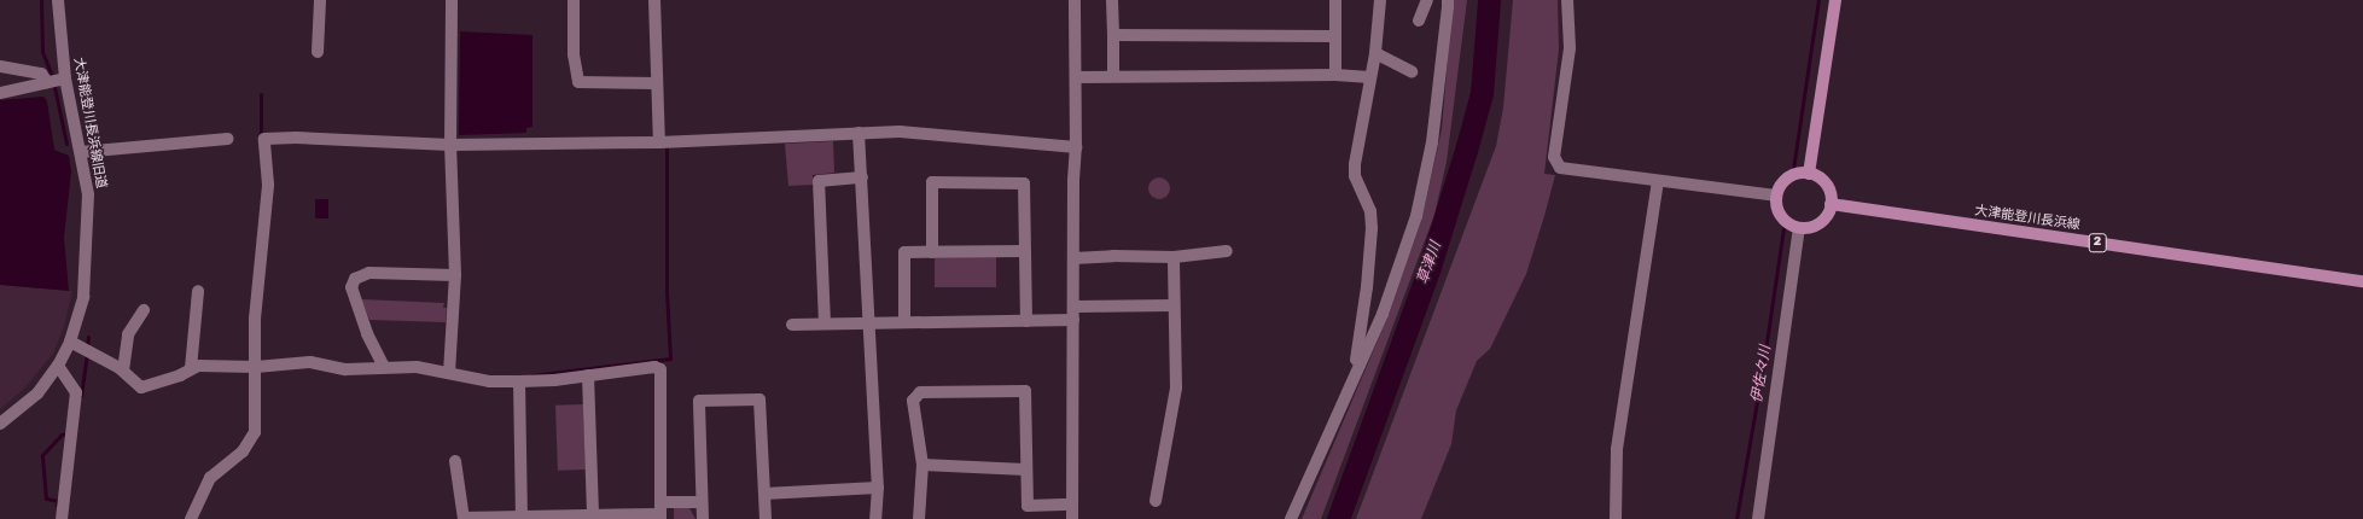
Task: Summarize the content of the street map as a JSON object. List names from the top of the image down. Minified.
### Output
{"streets":{"main road":["大津能登川長浜線","2"],"street":["大津能登川長浜線旧道"]},"water":["草津川","伊佐々川"]}
